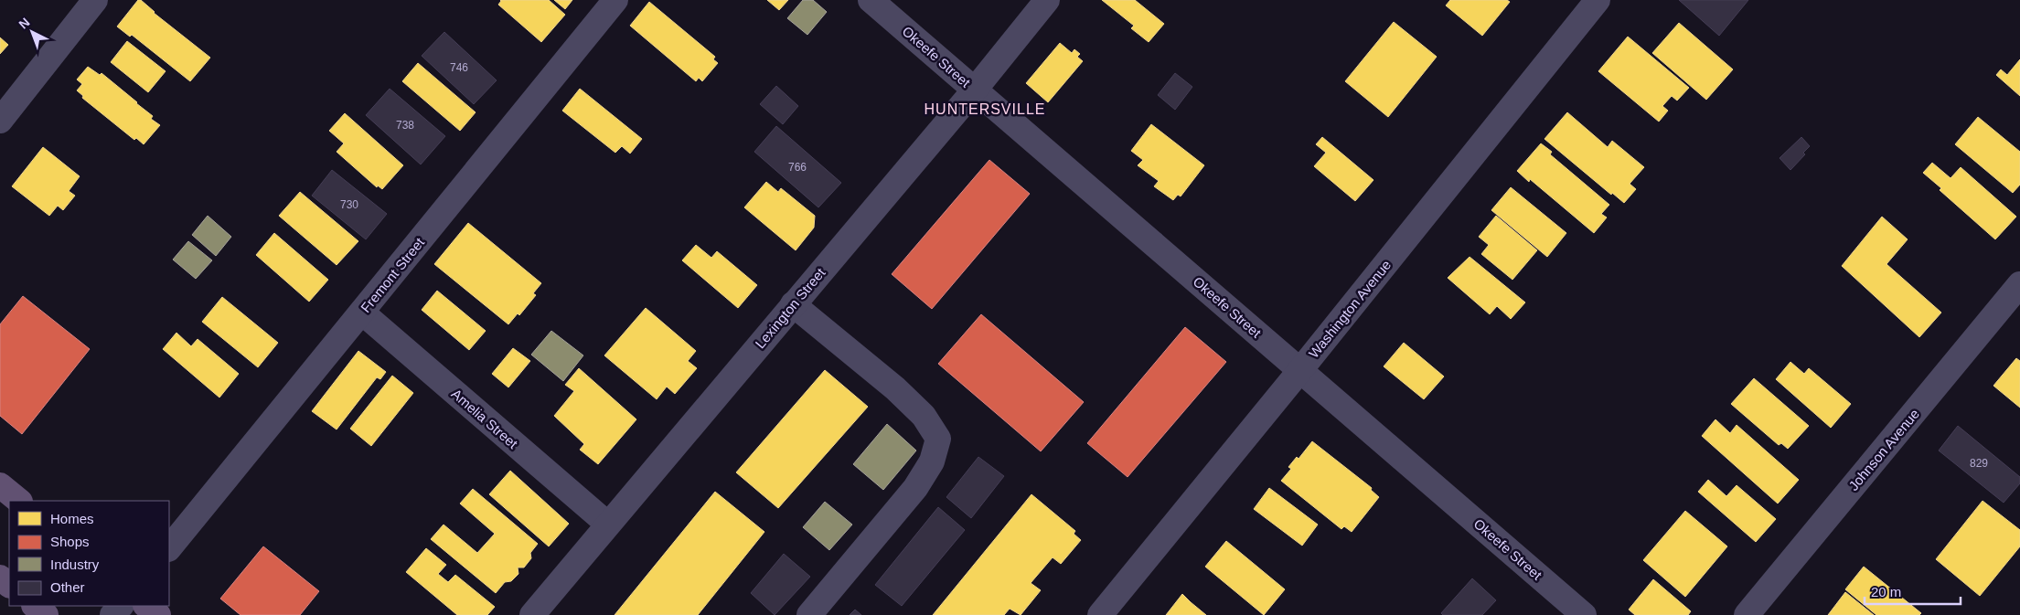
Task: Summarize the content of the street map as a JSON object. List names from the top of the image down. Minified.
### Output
{"streets":{"street":["Okeefe Street","Fremont Street","Lexington Street","Washington Avenue","Amelia Street","Johnson Avenue"]},"crossings":[["Okeefe Street","Lexington Street"],["Okeefe Street","Washington Avenue"],["Fremont Street","Amelia Street"],["Lexington Street","Amelia Street"]],"districts":["HUNTERSVILLE"],"house_numbers":["746","738","766","730","829"],"legend":["Homes","Shops","Industry","Other"],"scale_bar":"20 m","north":"top left"}
